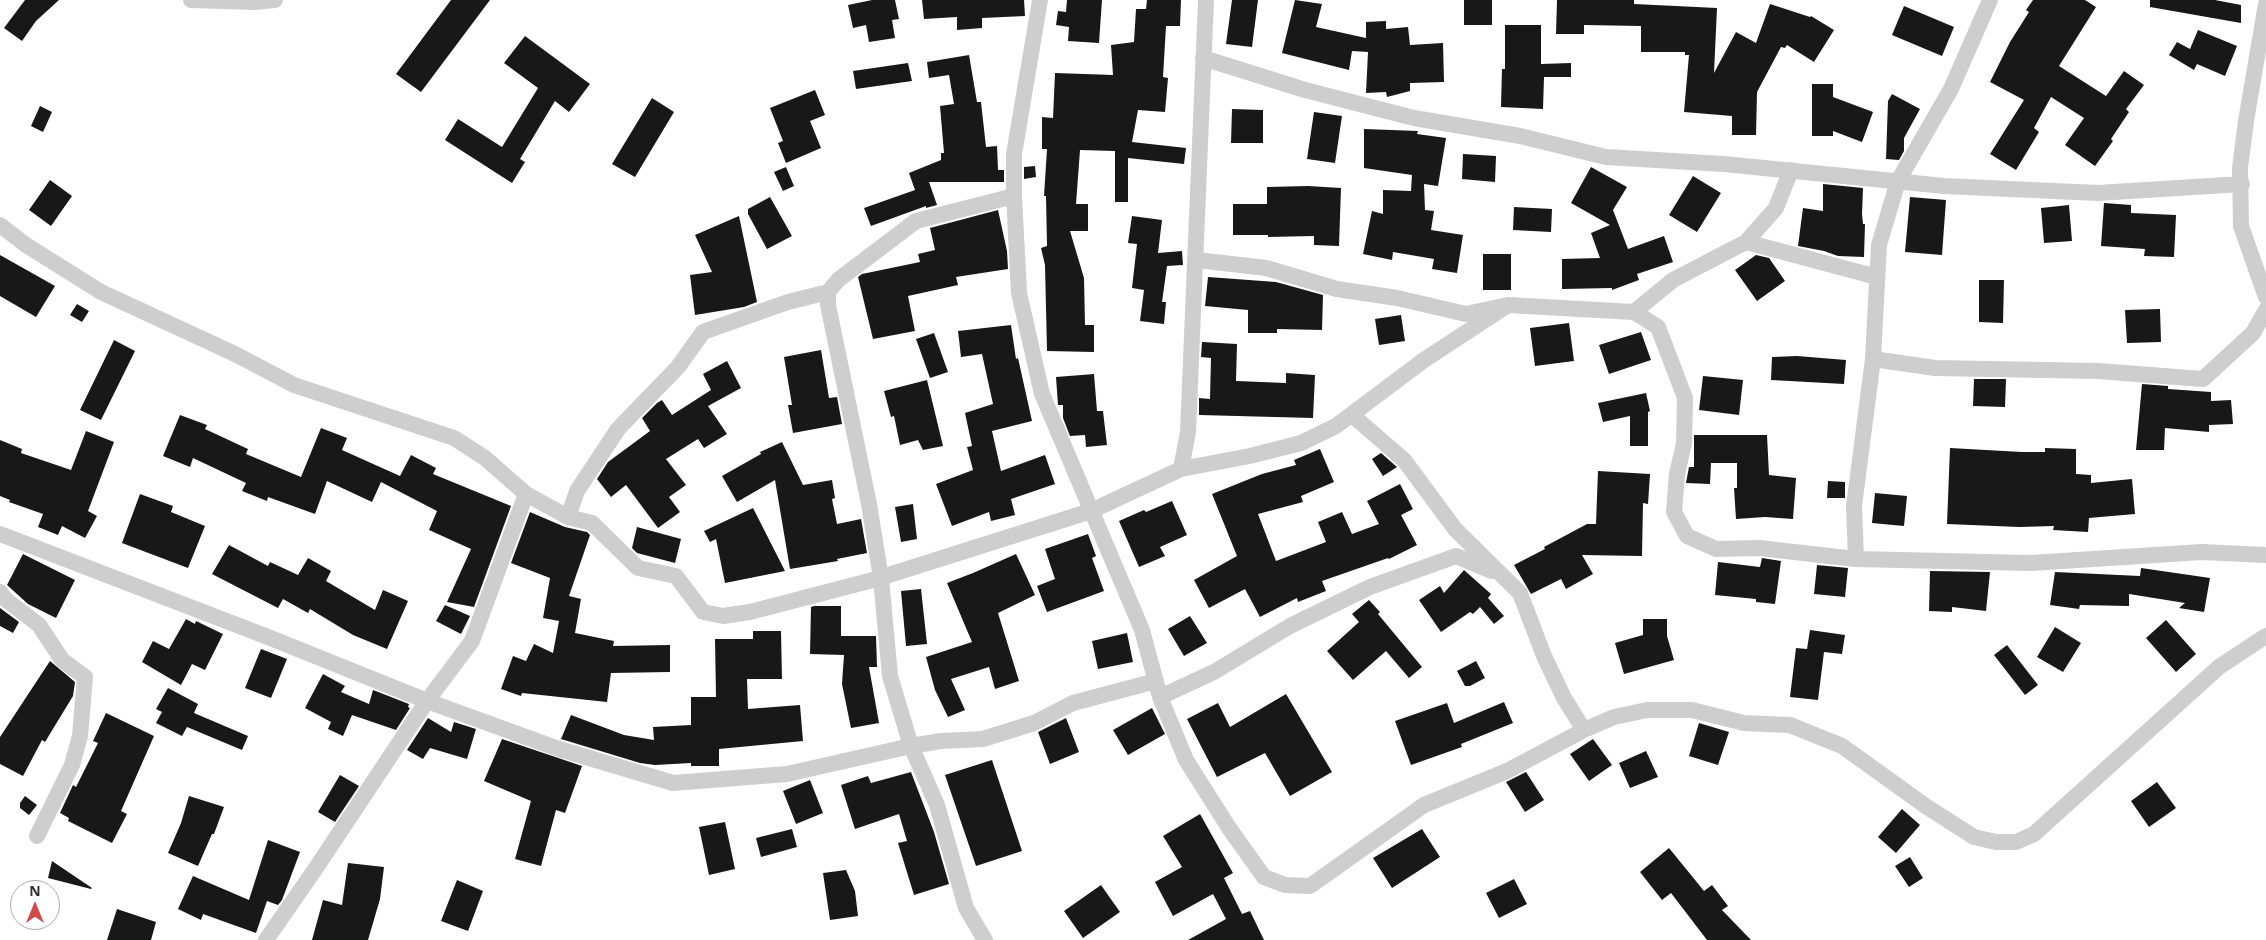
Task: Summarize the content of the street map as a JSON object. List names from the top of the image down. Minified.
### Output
{"north":"top"}
